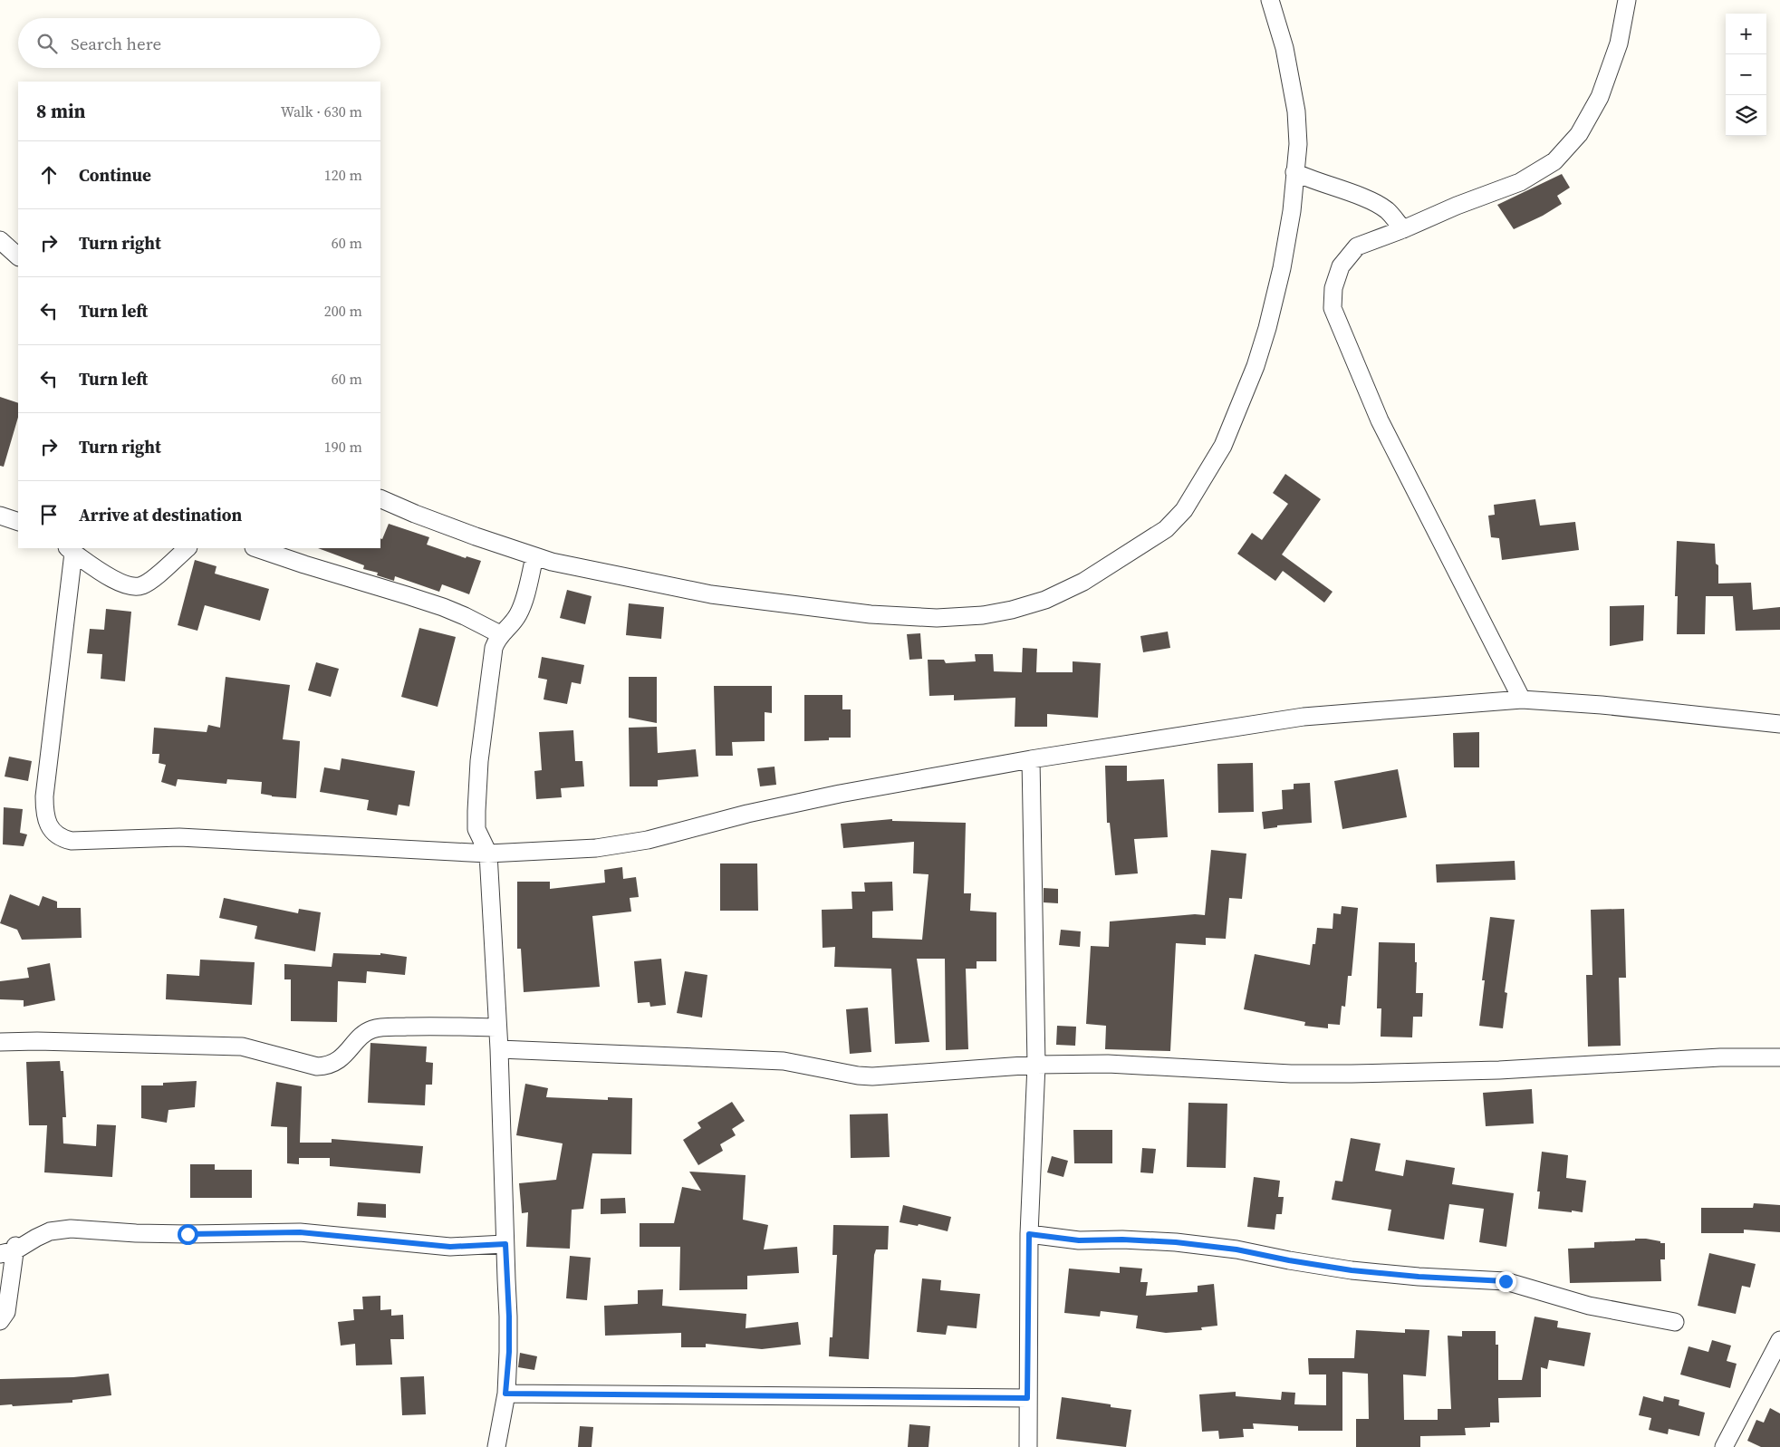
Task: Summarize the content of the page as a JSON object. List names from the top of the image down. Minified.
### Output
{"page":{"map_buttons":["+","−"],"search":"Search here","heading":["8 min","Walk · 630 m"],"list":[["Continue","120 m"],["Turn right","60 m"],["Turn left","200 m"],["Turn left","60 m"],["Turn right","190 m"],"Arrive at destination"]}}
